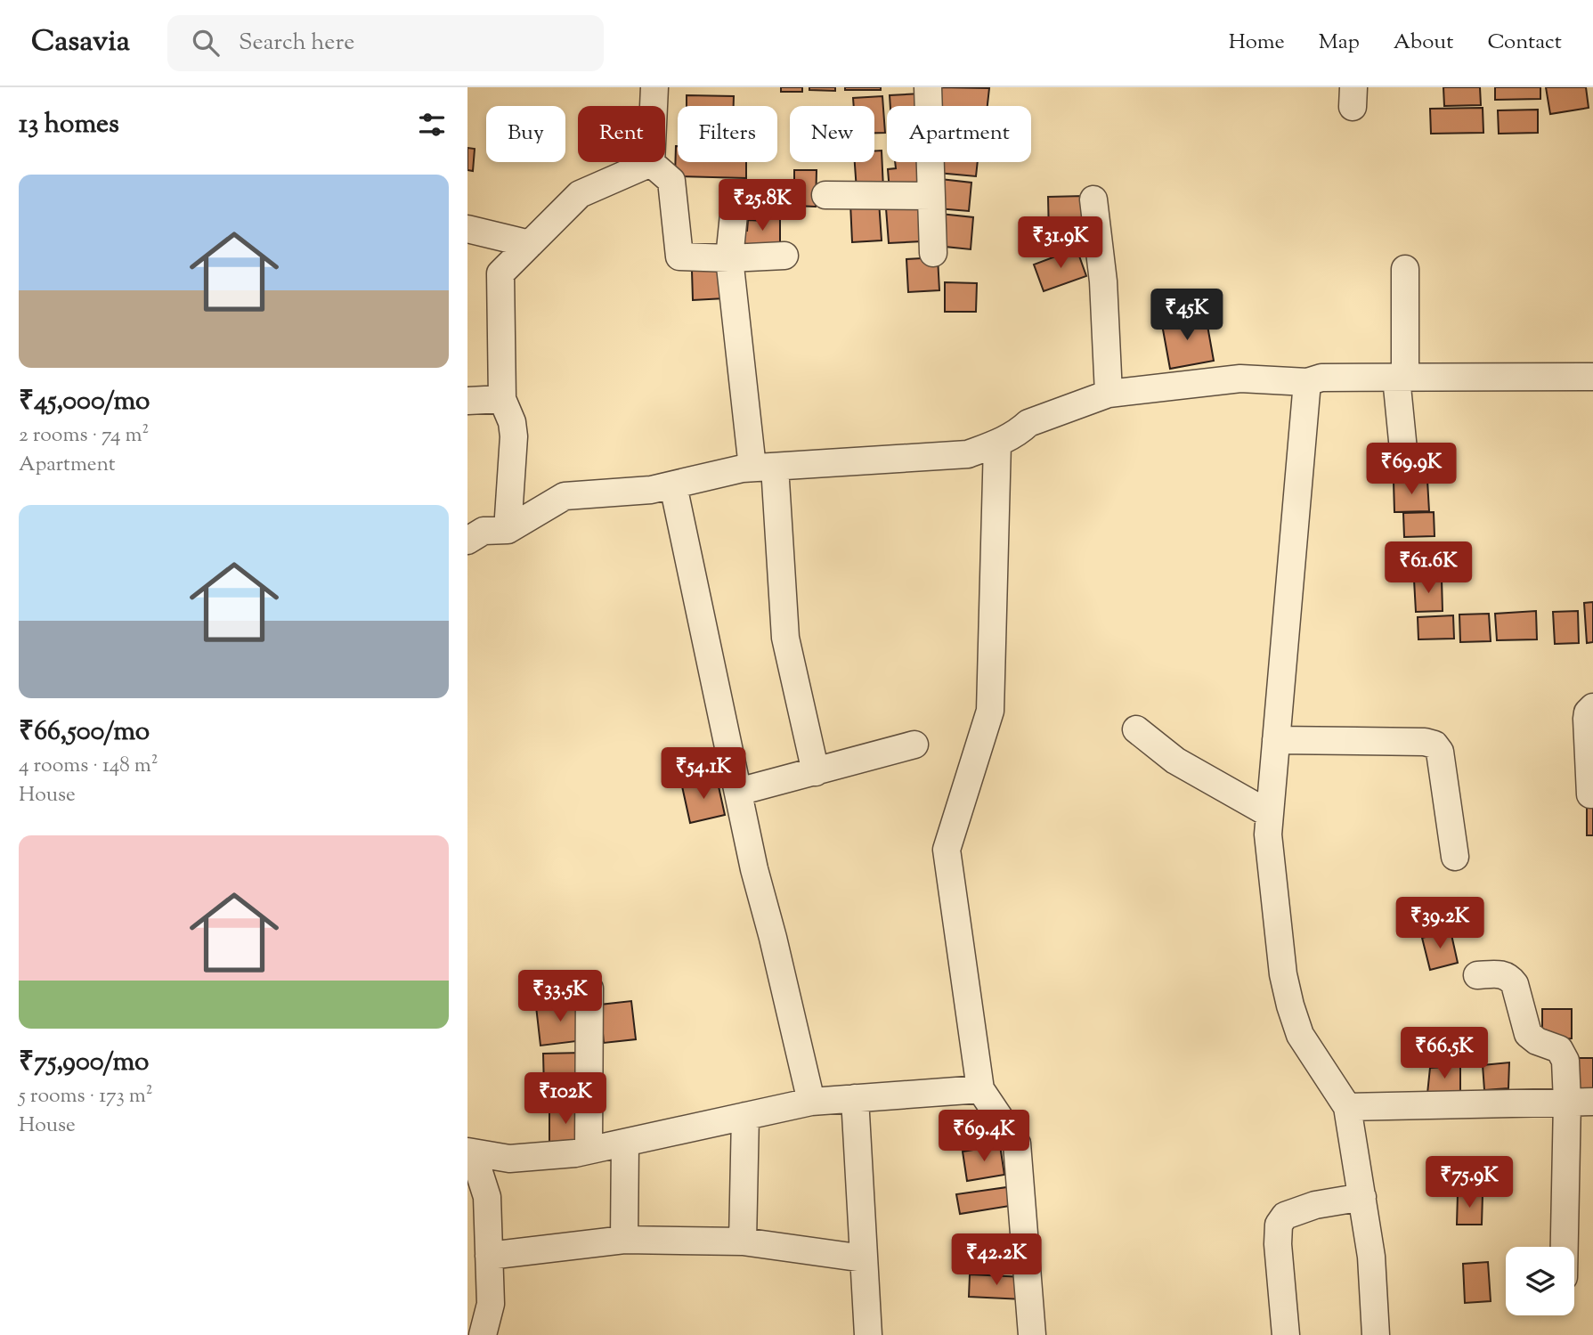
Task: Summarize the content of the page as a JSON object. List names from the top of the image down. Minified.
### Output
{"page":{"header":"Casavia","search":"Search here","nav":["Home","Map","About","Contact"],"heading":"13 homes","chip":["Buy","Rent","Filters","New","Apartment"],"list":[{"name":"₹45,000/mo","note":"2 rooms · 74 m² · Apartment"},{"name":"₹66,500/mo","note":"4 rooms · 148 m² · House"},{"name":"₹75,900/mo","note":"5 rooms · 173 m² · House"}],"price":["₹25.8K","₹31.9K","₹45K","₹69.9K","₹61.6K","₹54.1K","₹39.2K","₹33.5K","₹66.5K","₹102K","₹69.4K","₹75.9K","₹42.2K"]}}
